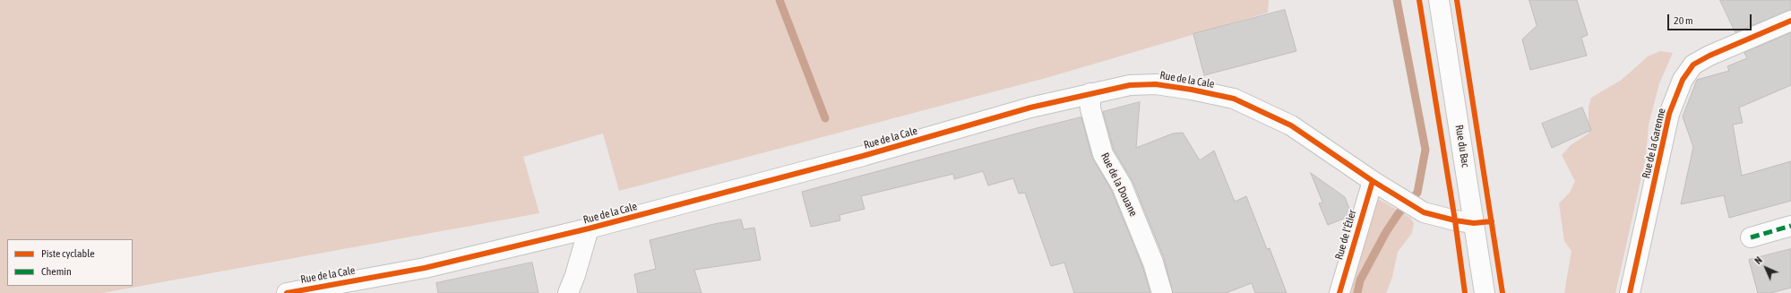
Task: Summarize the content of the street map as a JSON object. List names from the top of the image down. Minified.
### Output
{"streets":{"street":["Rue de la Cale","Rue de la Garenne","Rue du Bac","Rue de la Douane","Rue de l'Étier"]},"crossings":[["Rue de la Cale","Rue du Bac"],["Rue de la Cale","Rue de la Douane"],["Rue de la Cale","Rue de l'Étier"]],"legend":["Piste cyclable","Chemin"],"scale_bar":"20 m","north":"top left"}
